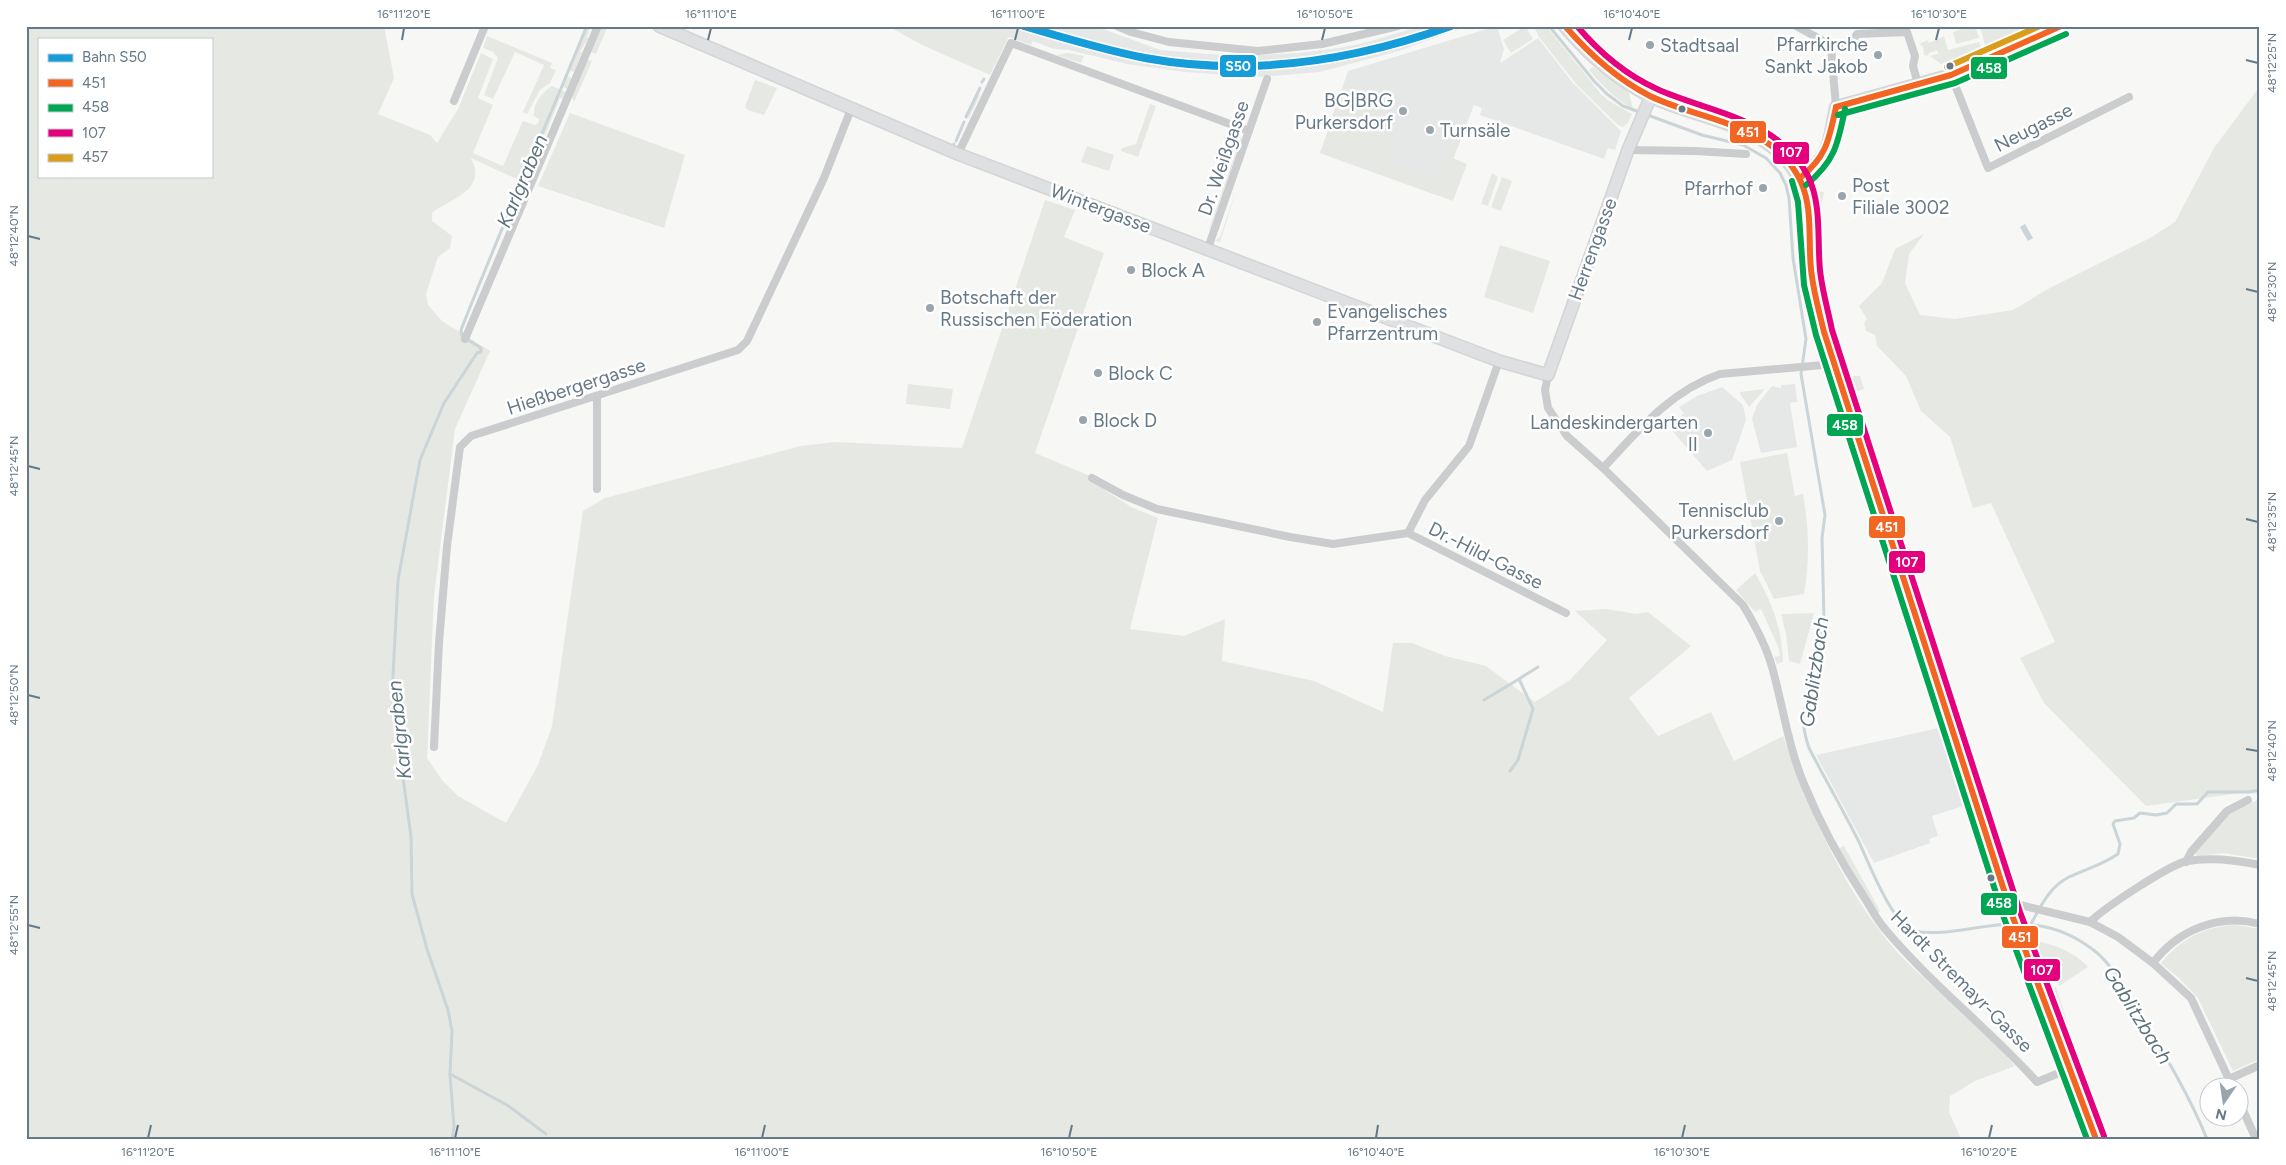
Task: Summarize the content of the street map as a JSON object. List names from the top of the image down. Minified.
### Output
{"streets":{"street":["Neugasse","Dr. Weißgasse","Wintergasse","Herrengasse","Hießbergergasse","Dr.-Hild-Gasse","Hardt Stremayr-Gasse"]},"crossings":[["Dr. Weißgasse","Wintergasse"],["Wintergasse","Herrengasse"],["Wintergasse","Hießbergergasse"],["Wintergasse","Dr.-Hild-Gasse"],["Wintergasse","Hardt Stremayr-Gasse"],["Herrengasse","Hardt Stremayr-Gasse"]],"water":["Karlgraben","Gablitzbach"],"places":["Stadtsaal","Pfarrkirche Sankt Jakob","BG|BRG Purkersdorf","Turnsäle","Pfarrhof","Post Filiale 3002","Block A","Botschaft der Russischen Föderation","Evangelisches Pfarrzentrum","Block C","Block D","Landeskindergarten II","Tennisclub Purkersdorf"],"lines":["rail line S50","transit line 451","transit line 107","transit line 457","transit line 458"],"legend":["Bahn S50","451","458","107","457"],"north":"bottom","coordinates":["16°11'20\"E","16°11'10\"E","16°11'00\"E","16°10'50\"E","16°10'40\"E","16°10'30\"E","48°12'25\"N","48°12'40\"N","48°12'30\"N","48°12'45\"N","48°12'35\"N","48°12'50\"N","48°12'55\"N","16°10'20\"E"]}
